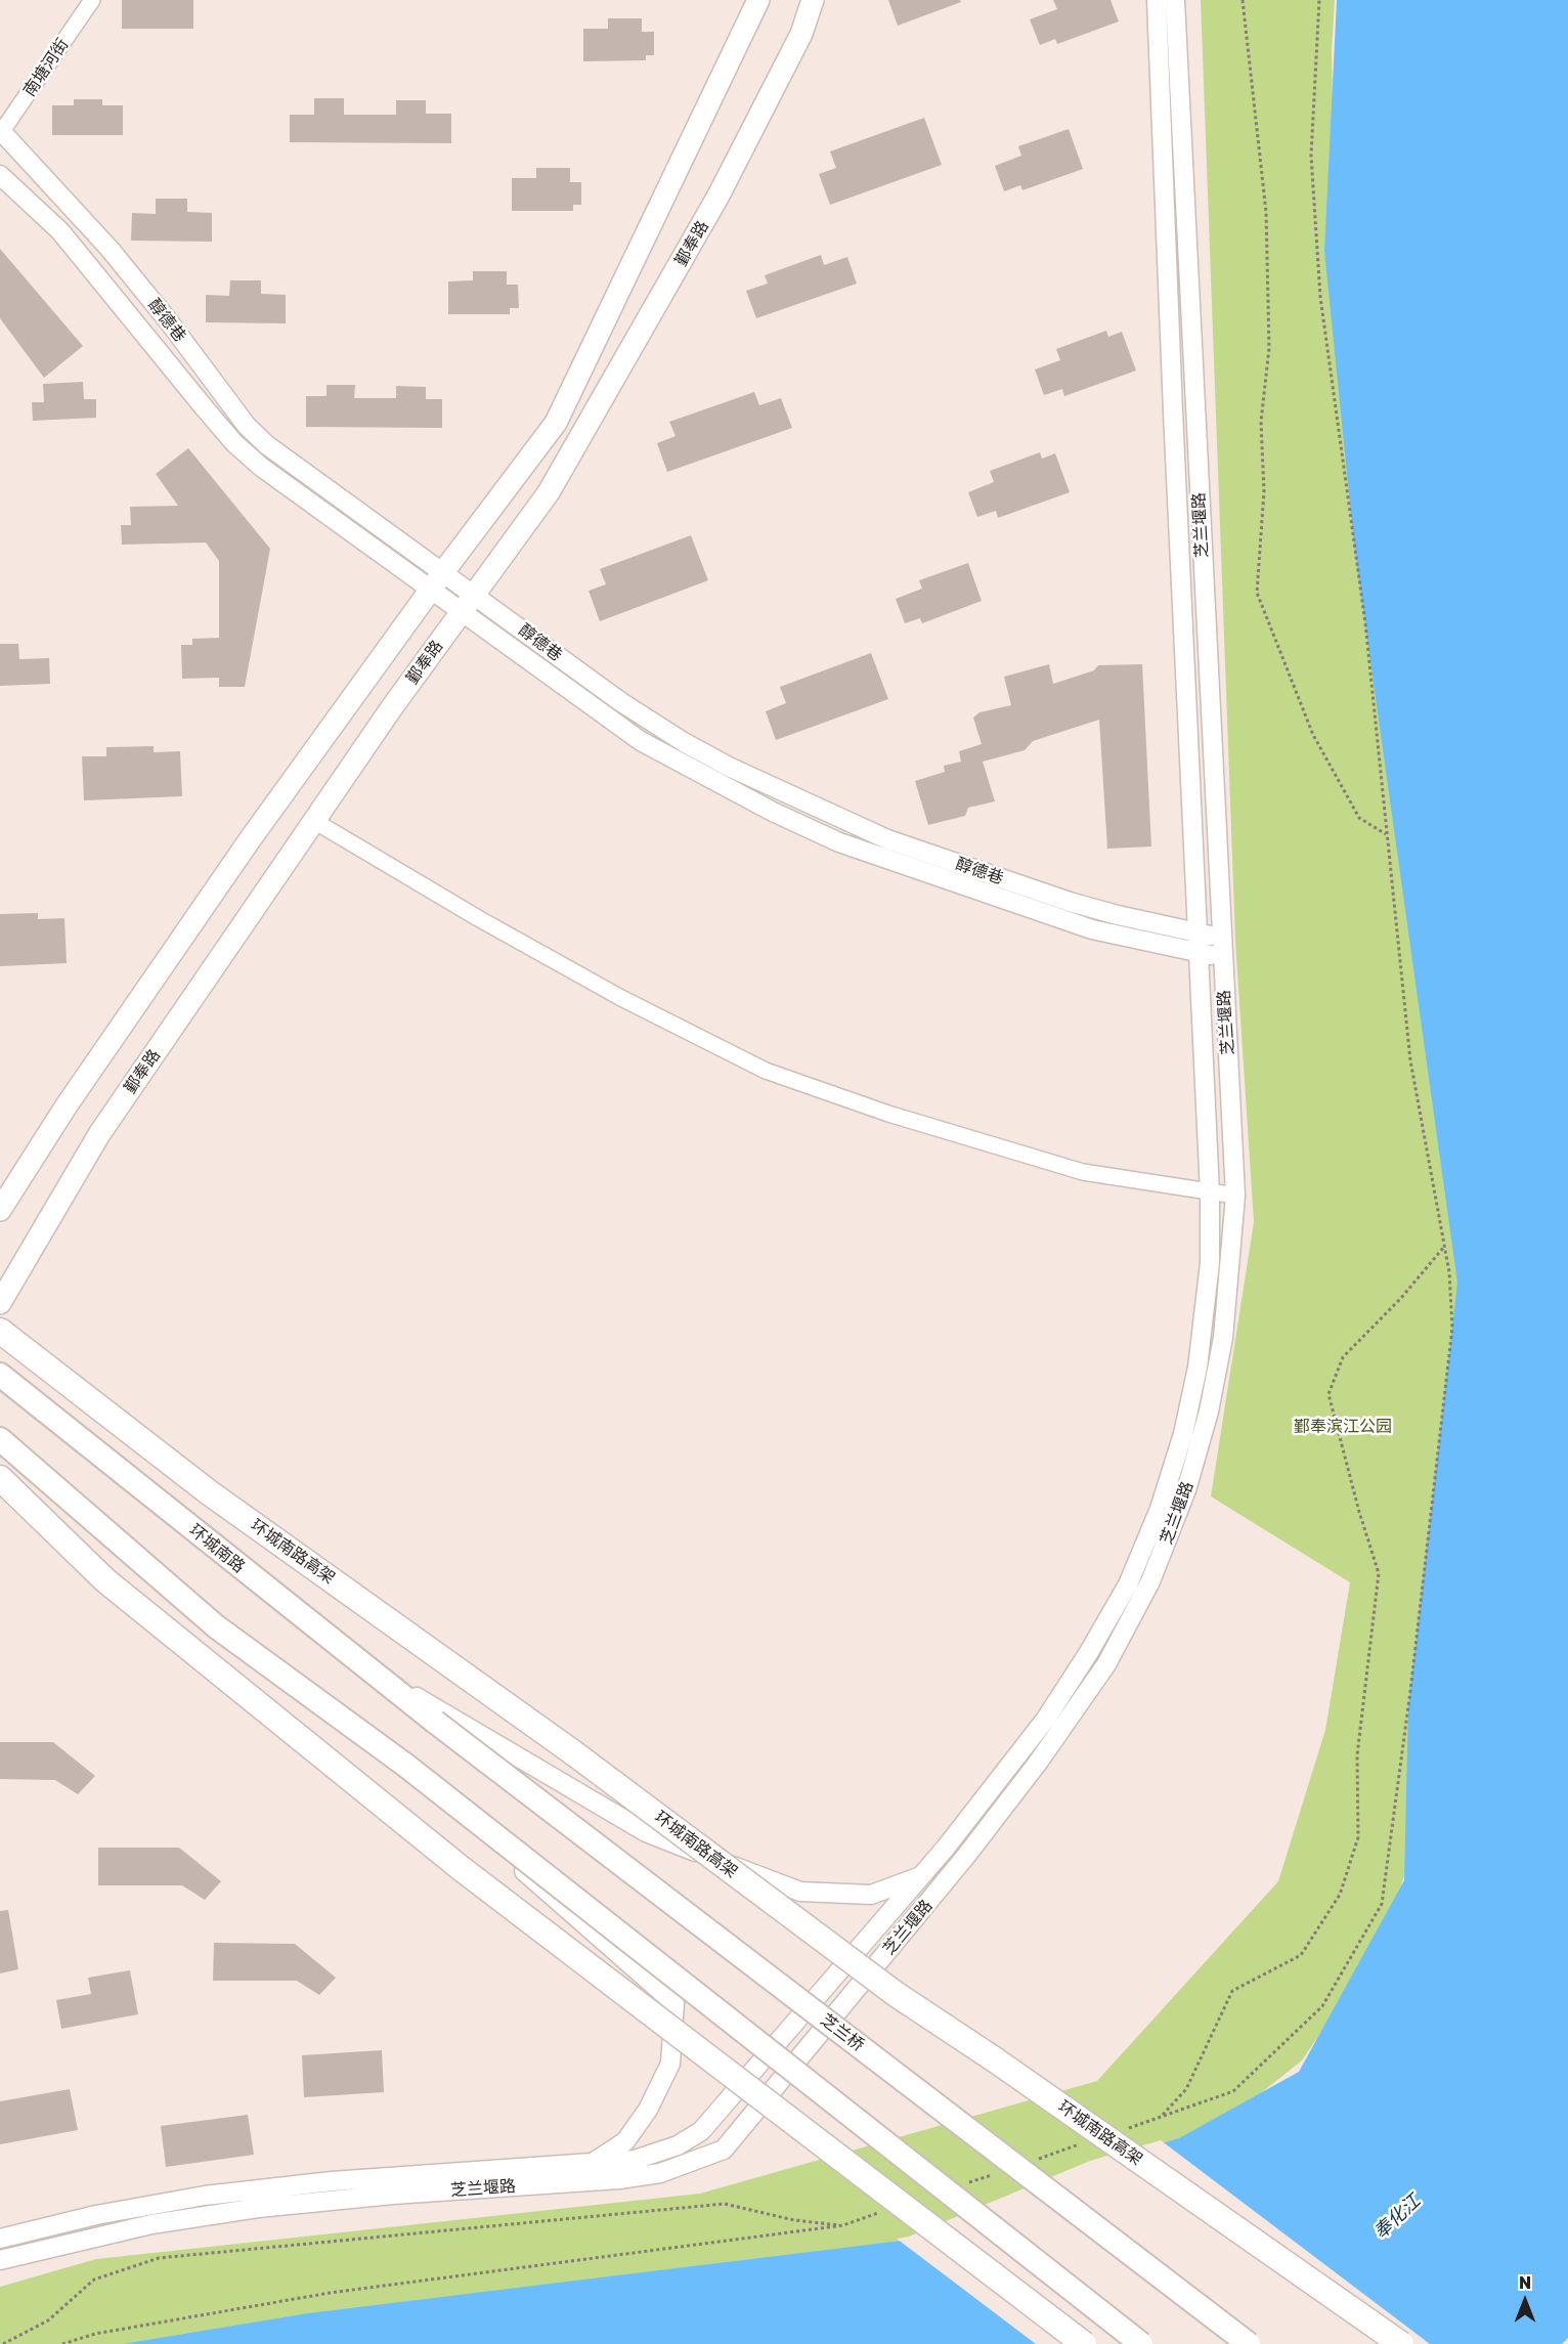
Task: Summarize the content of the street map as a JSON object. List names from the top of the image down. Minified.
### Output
{"streets":{"highway":["环城南路高架"],"main road":["鄞奉路","环城南路","芝兰桥"],"street":["南塘河街","醇德巷","芝兰堰路"]},"crossings":[["南塘河街","醇德巷"],["鄞奉路","醇德巷"],["醇德巷","芝兰堰路"],["环城南路","芝兰桥"]],"water":["奉化江"],"parks":["鄞奉滨江公园"],"north":"top"}
